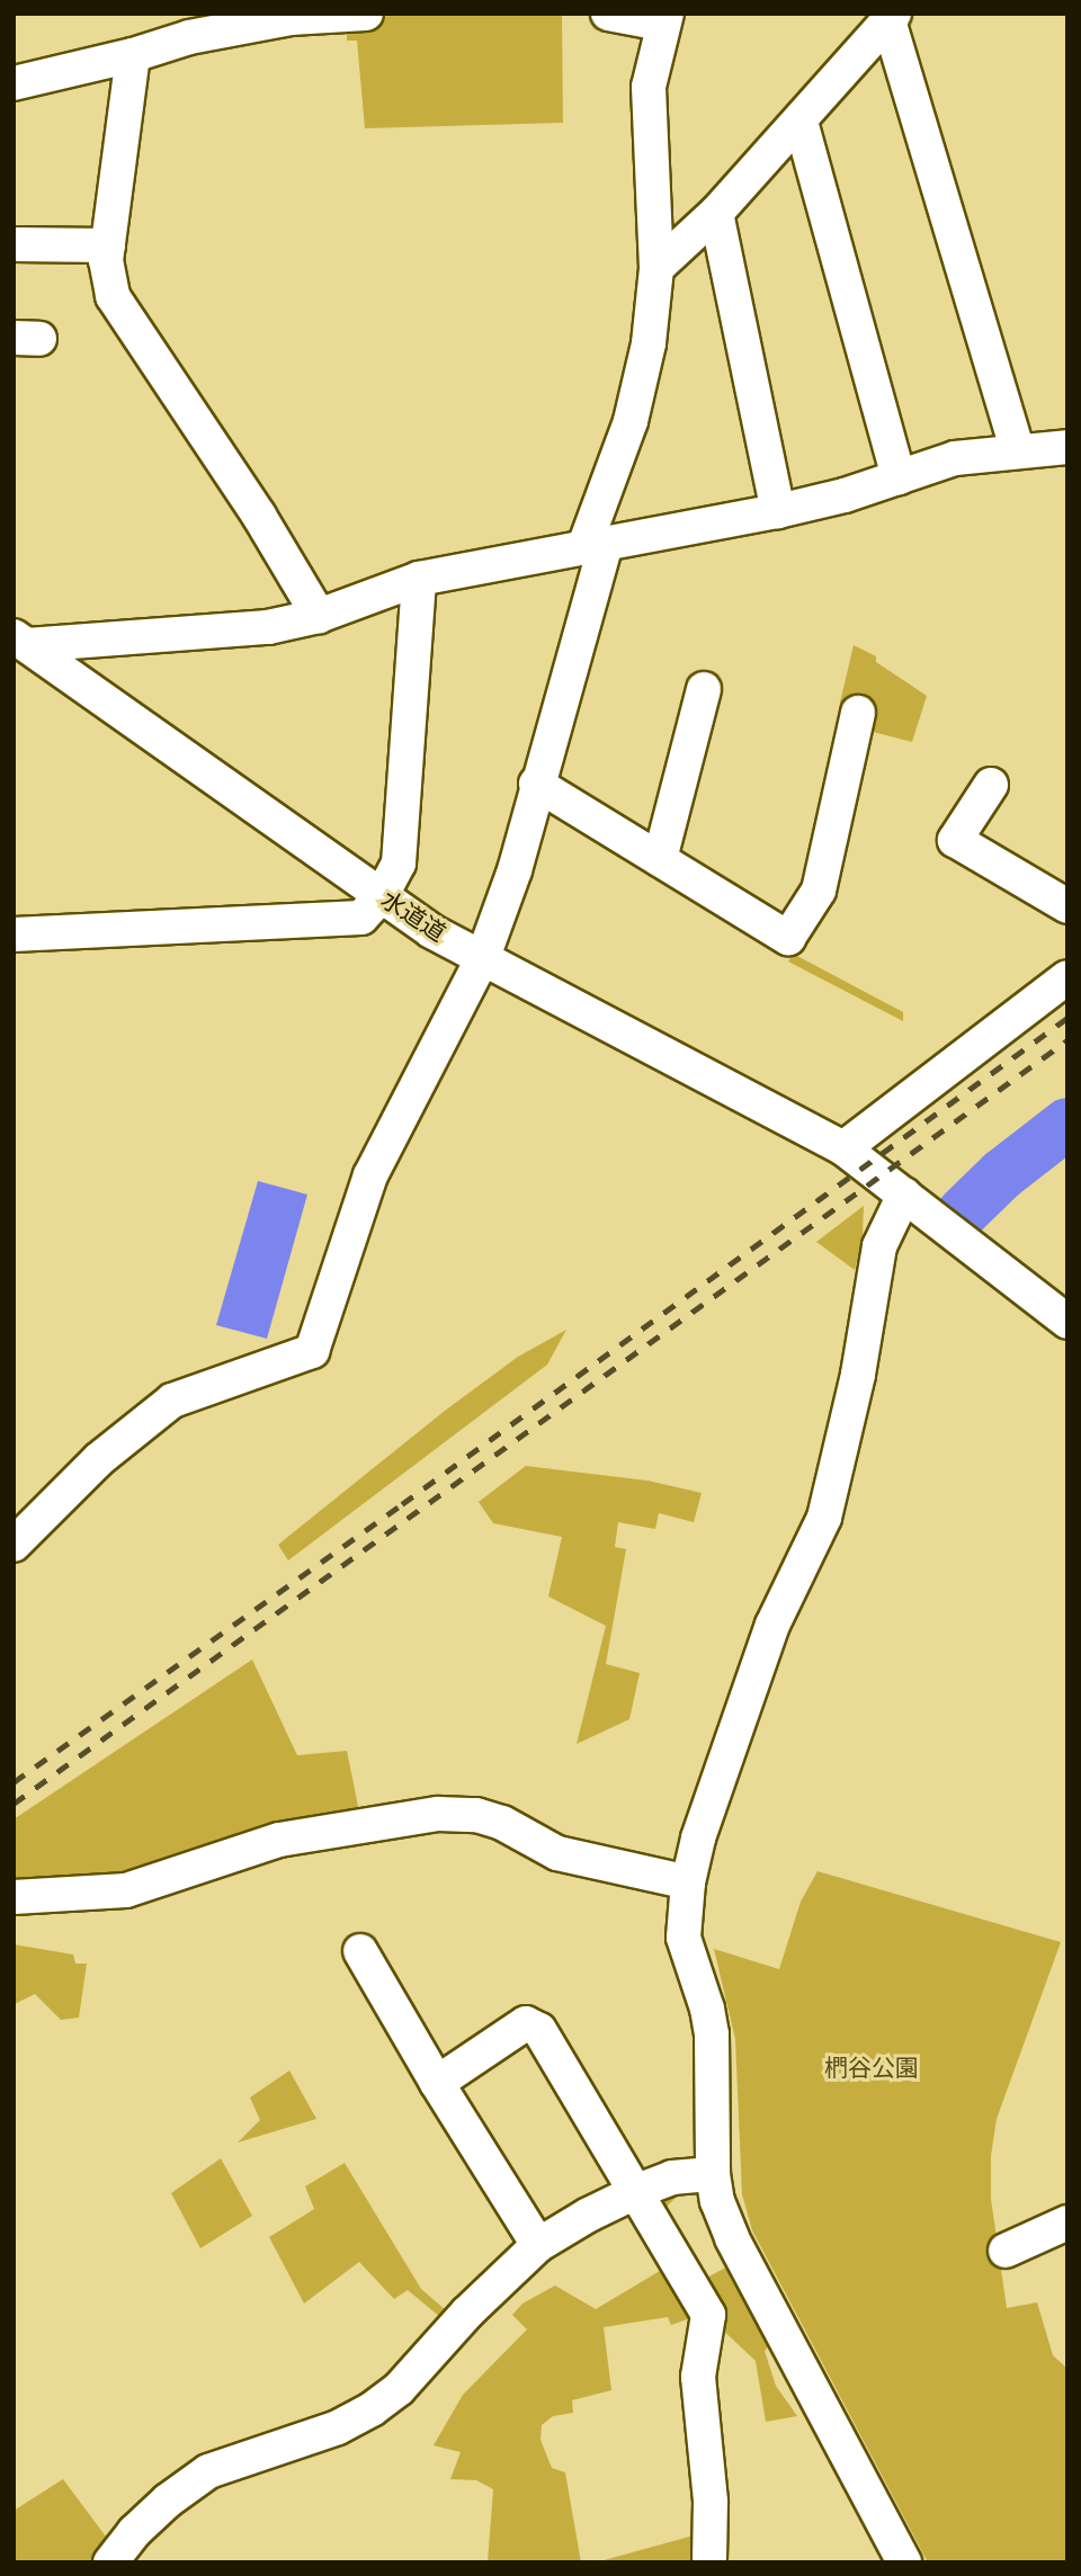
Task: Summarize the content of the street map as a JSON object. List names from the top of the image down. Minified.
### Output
{"streets":{"street":["水道道"]},"parks":["椚谷公園"]}
